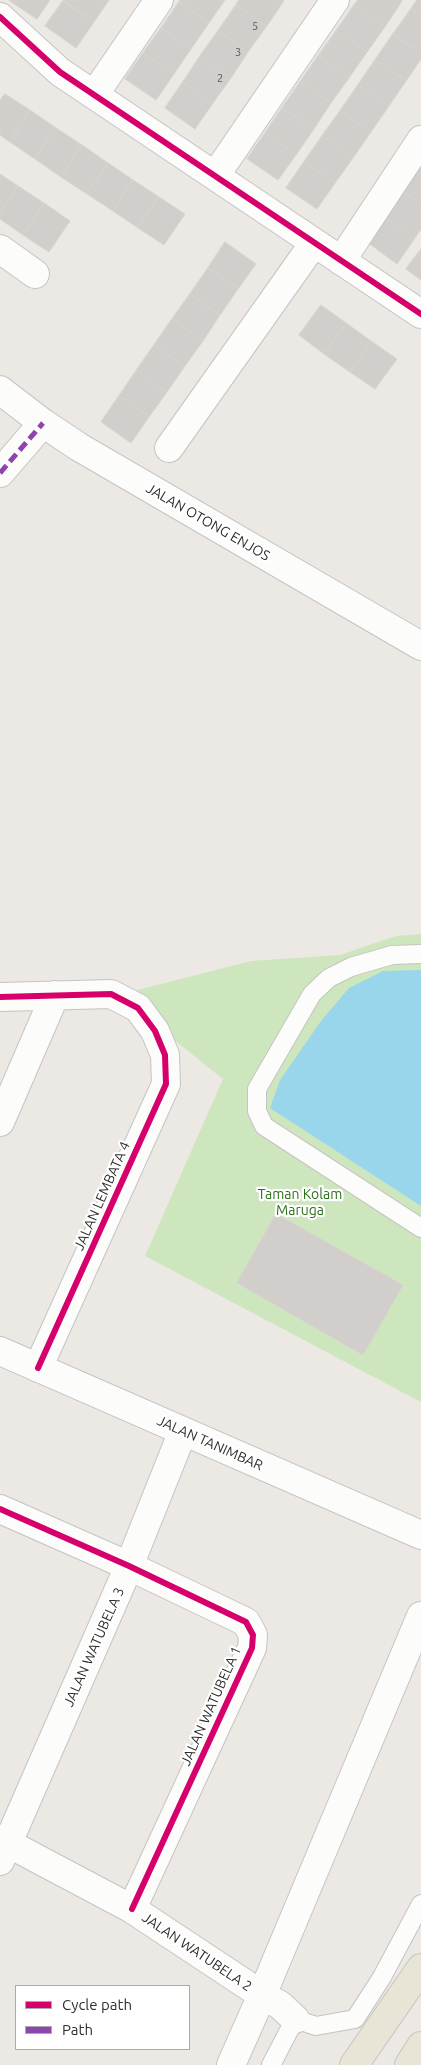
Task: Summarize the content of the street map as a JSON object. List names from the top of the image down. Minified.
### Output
{"streets":{"street":["JALAN OTONG ENJOS","JALAN LEMBATA 4","JALAN TANIMBAR","JALAN WATUBELA 3","JALAN WATUBELA 1","JALAN WATUBELA 2"]},"crossings":[["JALAN LEMBATA 4","JALAN TANIMBAR"],["JALAN TANIMBAR","JALAN WATUBELA 3"],["JALAN WATUBELA 3","JALAN WATUBELA 1"],["JALAN WATUBELA 3","JALAN WATUBELA 2"],["JALAN WATUBELA 1","JALAN WATUBELA 2"]],"parks":["Taman Kolam Maruga"],"house_numbers":["5","3","2"],"legend":["Cycle path","Path"]}
